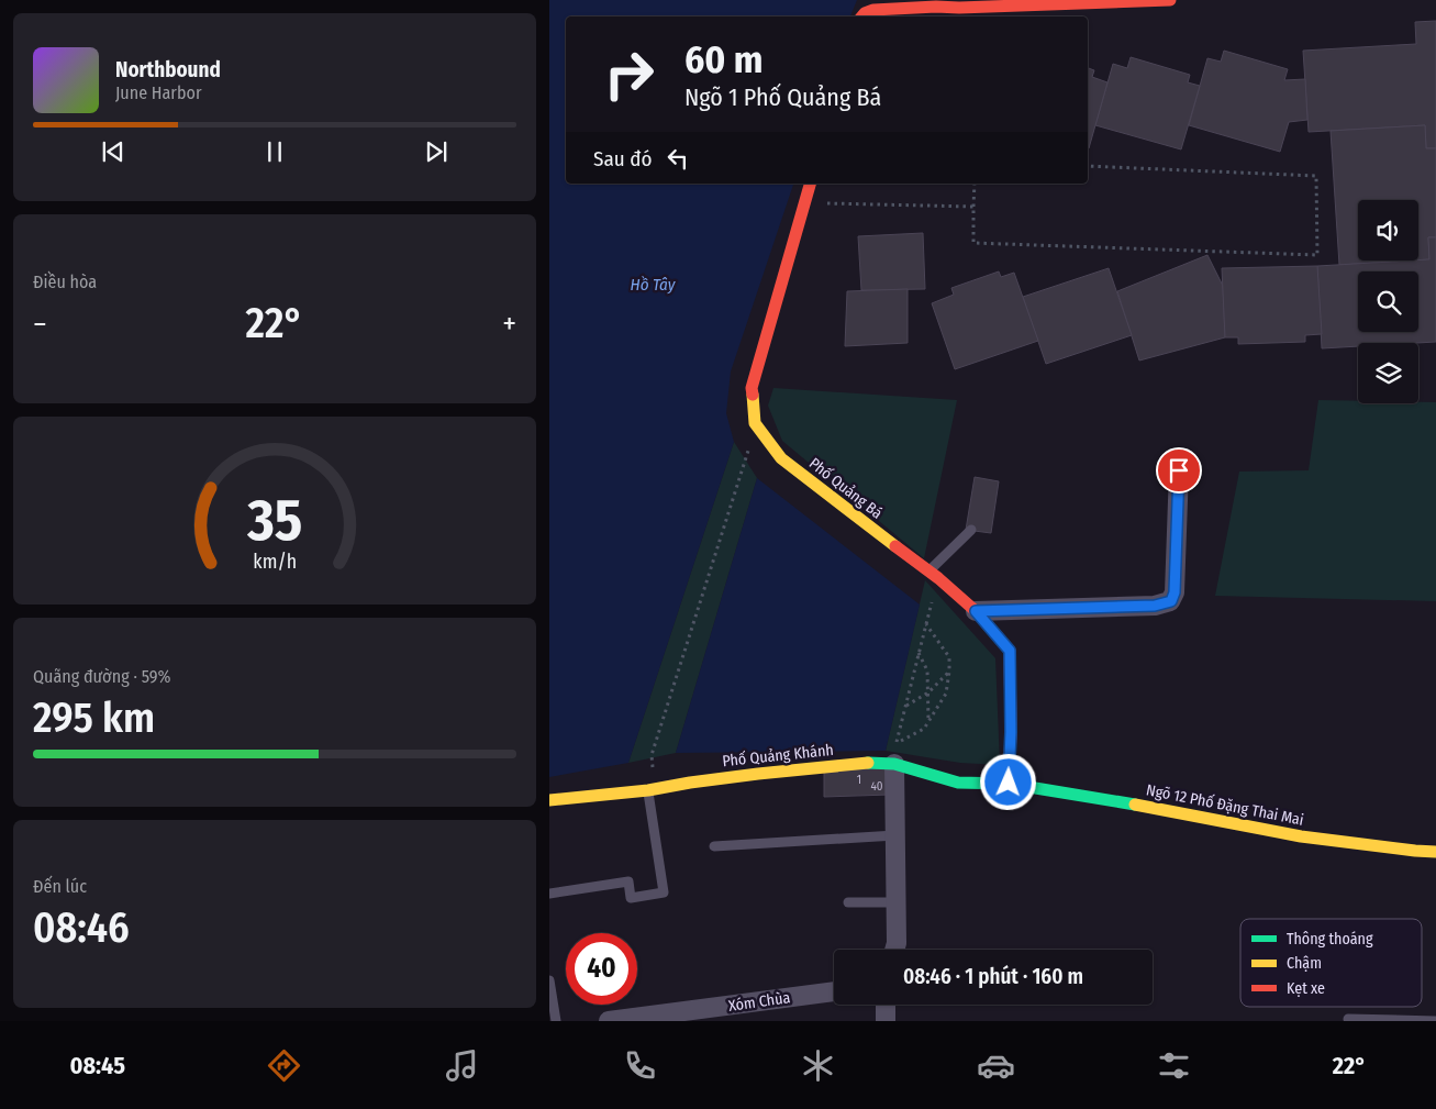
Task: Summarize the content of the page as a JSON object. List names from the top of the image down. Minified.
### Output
{"streets":{"street":["Phố Quảng Bá","Phố Quảng Khánh","Ngõ 12 Phố Đặng Thai Mai","Xóm Chùa"]},"crossings":[["Phố Quảng Bá","Phố Quảng Khánh"],["Phố Quảng Bá","Ngõ 12 Phố Đặng Thai Mai"],["Phố Quảng Khánh","Ngõ 12 Phố Đặng Thai Mai"]],"water":["Hồ Tây"],"house_numbers":["1","40"],"legend":["Thông thoáng","Chậm","Kẹt xe"],"page":{"turn":["60 m","Ngõ 1 Phố Quảng Bá"],"song":["Northbound","June Harbor"],"then":"Sau đó","tile":["Điều hòa",["Quãng đường · 59%","295 km"],["Đến lúc","08:46"]],"heat":["−","22°","+"],"limit":"40","trip":"08:46 · 1 phút · 160 m","tabs":["08:45","22°"],"gauge":["35","km/h"]}}
